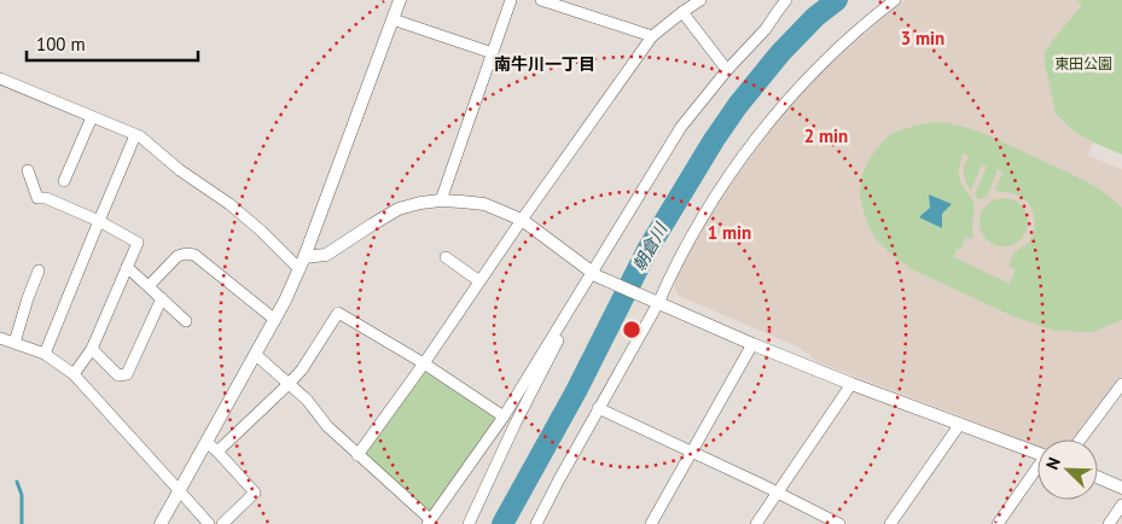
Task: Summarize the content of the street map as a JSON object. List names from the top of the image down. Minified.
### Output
{"districts":["南牛川一丁目"],"water":["朝倉川"],"parks":["東田公園"],"scale_bar":"100 m","north":"top left","rings":["3 min","2 min","1 min"]}
